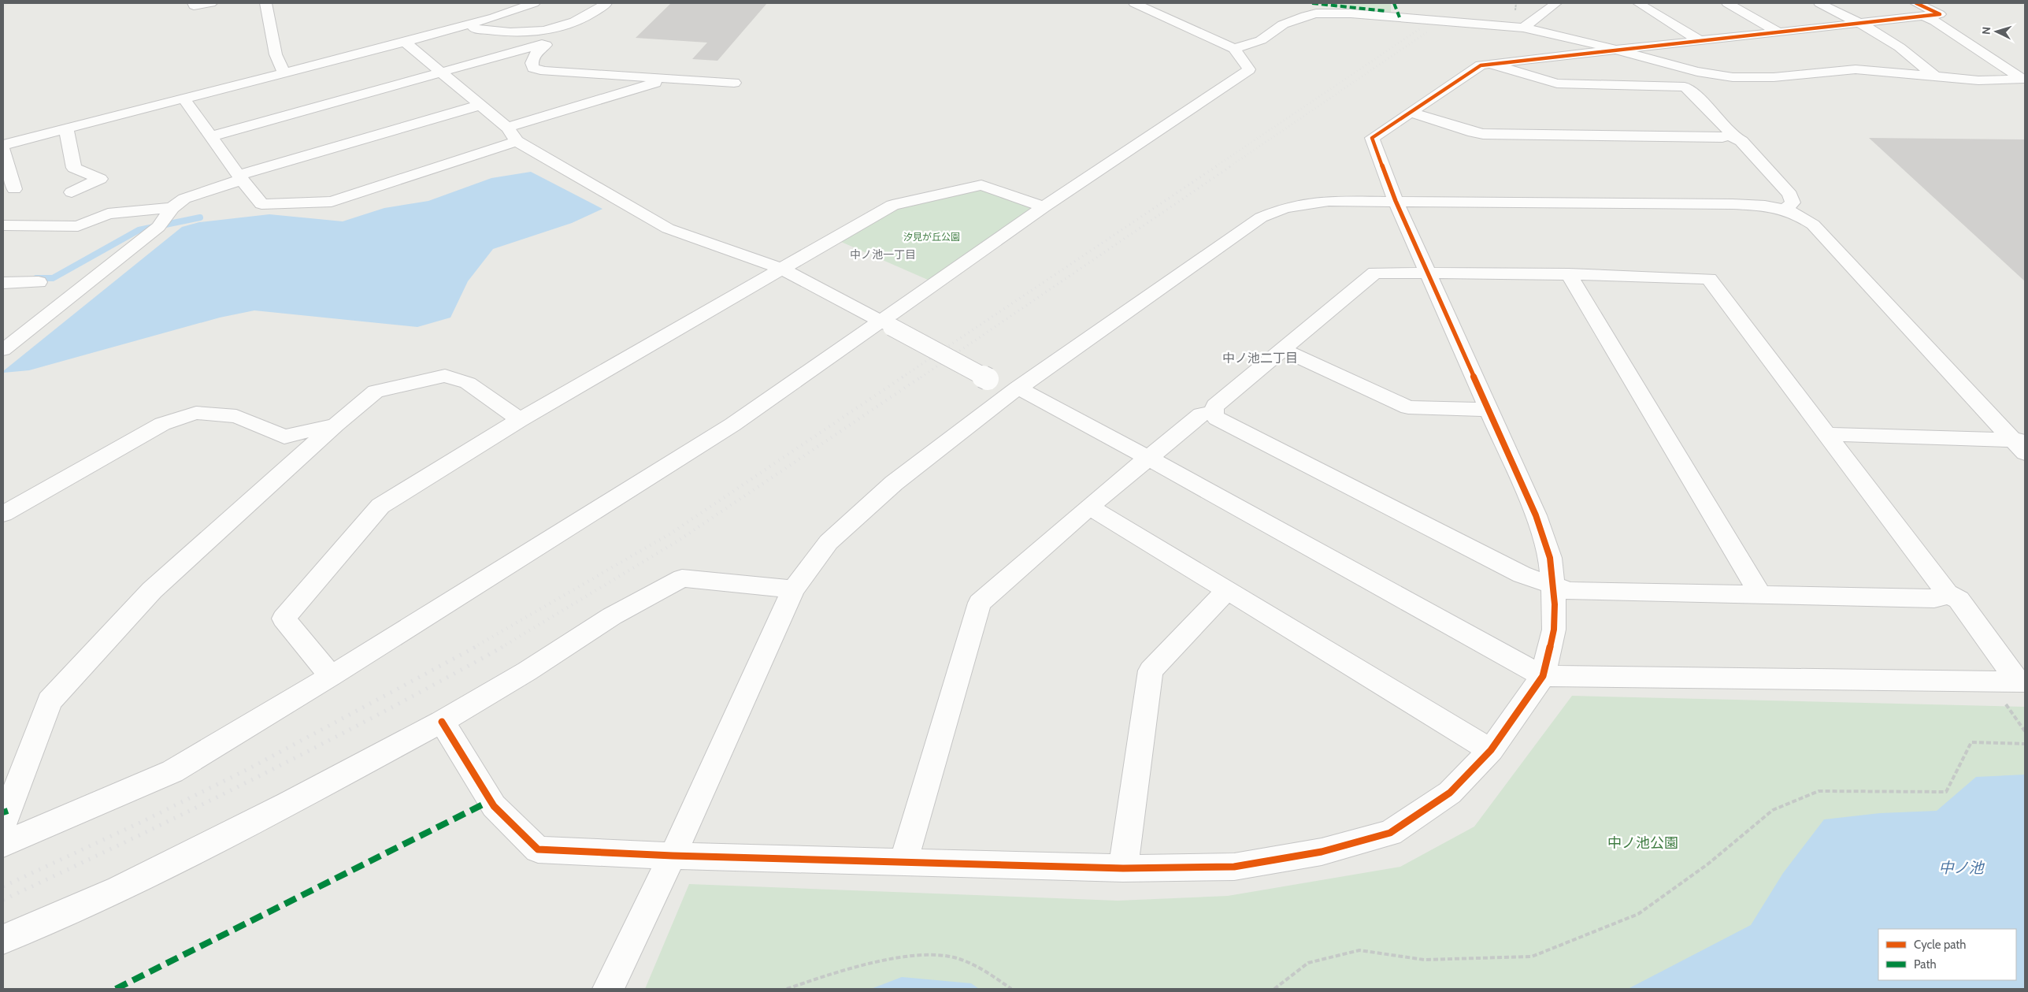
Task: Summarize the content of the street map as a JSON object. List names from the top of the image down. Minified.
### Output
{"districts":["中ノ池一丁目","中ノ池二丁目"],"water":["中ノ池"],"parks":["汐見が丘公園","中ノ池公園"],"legend":["Cycle path","Path"],"north":"left"}
